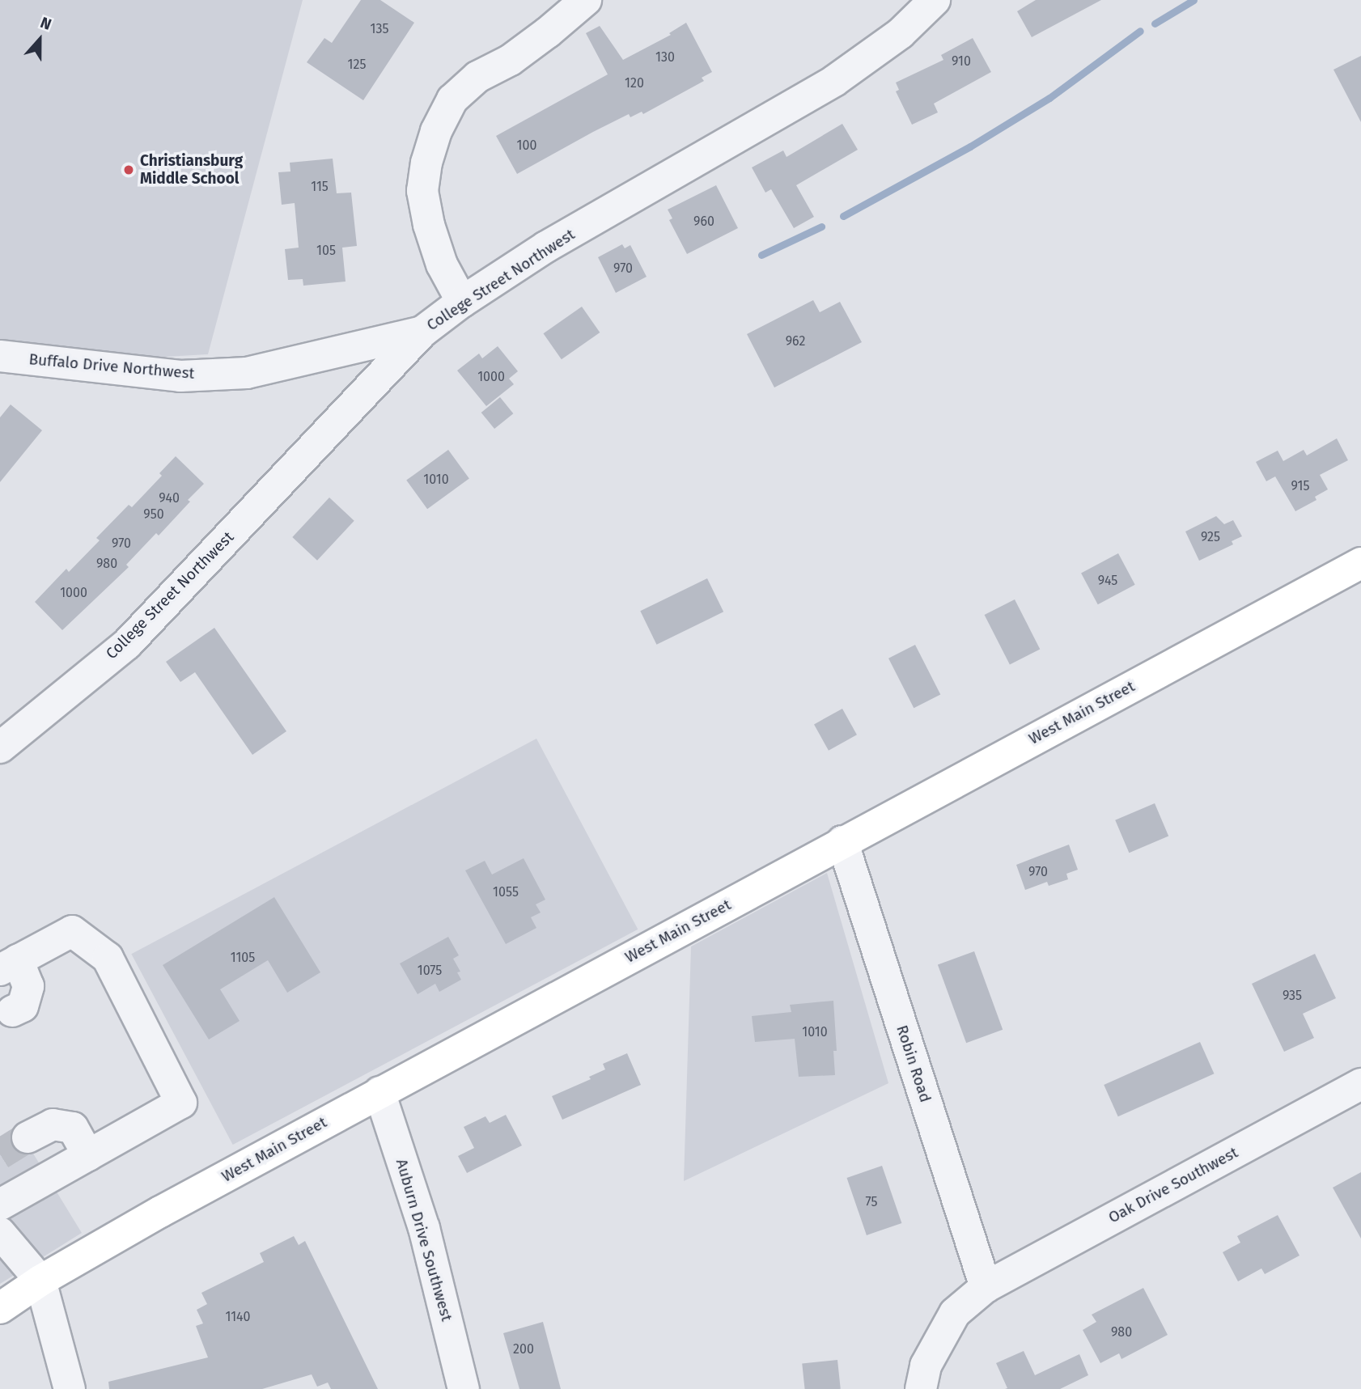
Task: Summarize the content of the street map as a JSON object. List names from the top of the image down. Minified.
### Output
{"streets":{"main road":["West Main Street"],"street":["College Street Northwest","Buffalo Drive Northwest","Robin Road","Oak Drive Southwest","Auburn Drive Southwest"]},"crossings":[["College Street Northwest","Buffalo Drive Northwest"],["West Main Street","Robin Road"],["West Main Street","Auburn Drive Southwest"],["Robin Road","Oak Drive Southwest"]],"places":["Christiansburg Middle School"],"house_numbers":["135","130","910","125","120","100","115","960","105","970","962","1000","1010","915","940","950","925","970","980","945","1000","970","1055","1105","1075","935","1010","75","1140","980","200"],"north":"top"}
